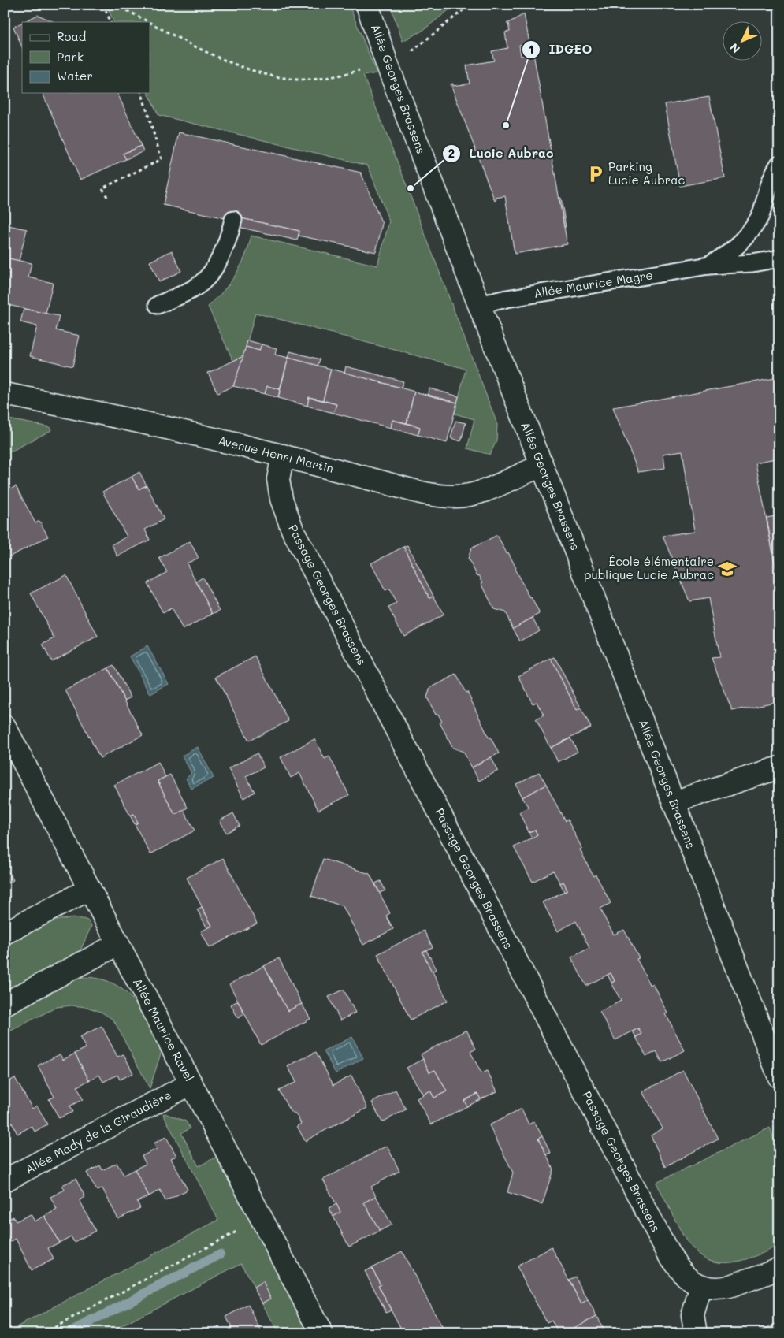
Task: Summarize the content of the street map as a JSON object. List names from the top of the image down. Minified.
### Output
{"streets":{"street":["Allée Georges Brassens","Avenue Henri Martin","Passage Georges Brassens","Allée Maurice Ravel","Allée Mady de la Giraudière"],"lane":["Allée Maurice Magre"]},"crossings":[["Allée Georges Brassens","Allée Maurice Magre"],["Allée Georges Brassens","Avenue Henri Martin"],["Avenue Henri Martin","Passage Georges Brassens"],["Allée Maurice Ravel","Allée Mady de la Giraudière"]],"places":{"other":["IDGEO","Lucie Aubrac"],"parking":["Parking Lucie Aubrac"],"school or university":["École élémentaire publique Lucie Aubrac"]},"legend":["Road","Park","Water"],"north":"bottom left"}
